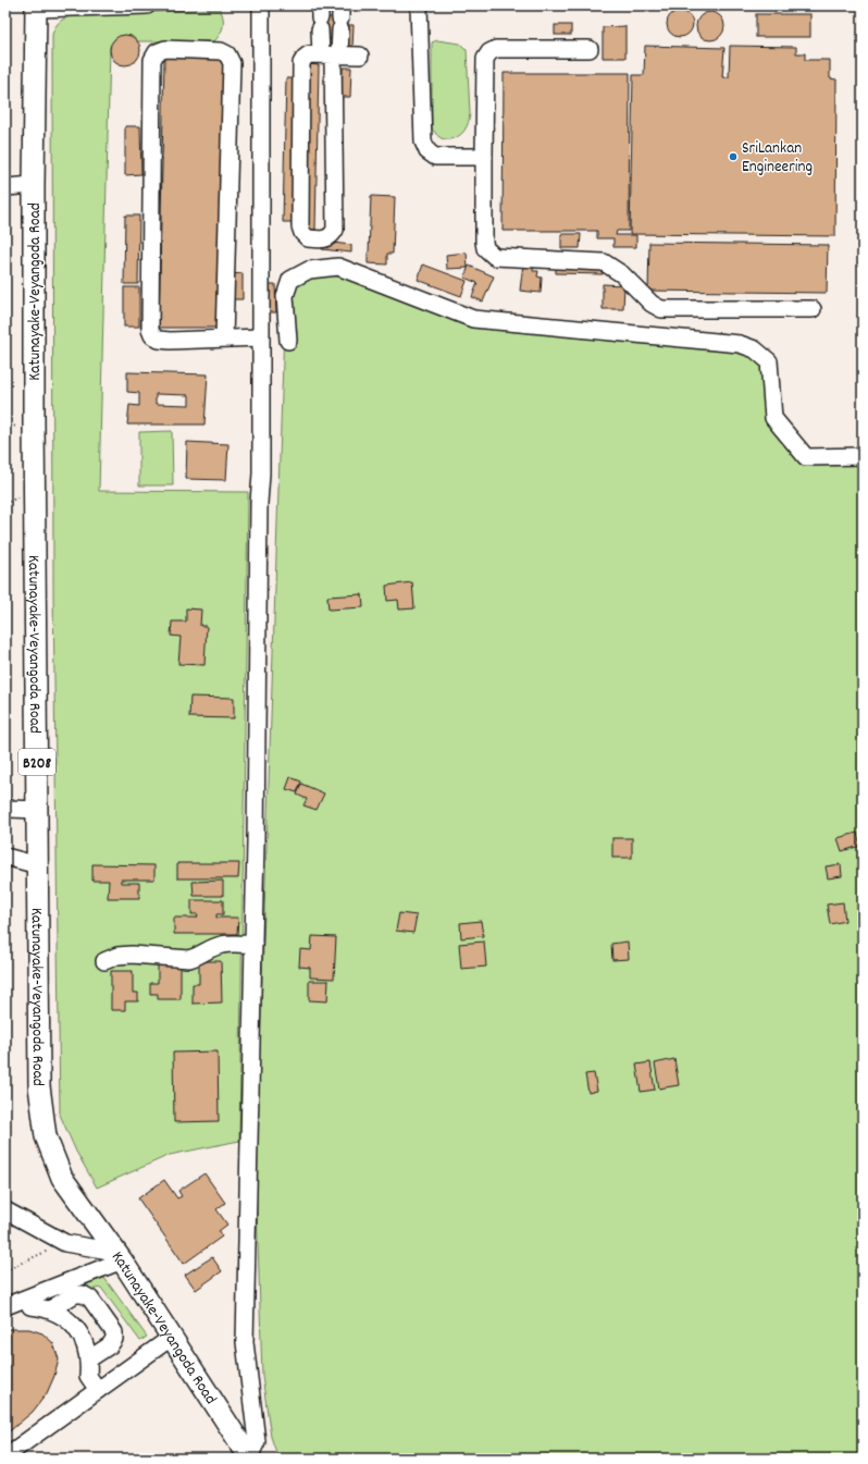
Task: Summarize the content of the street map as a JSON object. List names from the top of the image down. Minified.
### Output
{"streets":{"main road":["Katunayake-Veyangoda Road","B208"]},"places":["SriLankan Engineering"]}
